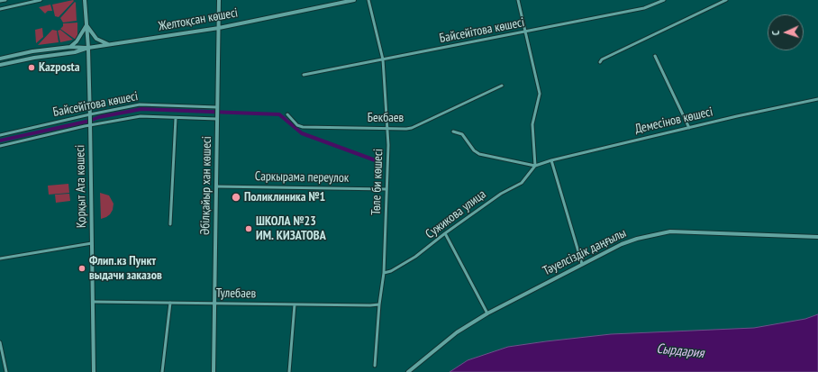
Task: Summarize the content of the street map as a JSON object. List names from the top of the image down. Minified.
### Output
{"streets":{"street":["Желтоқсан көшесі","Байсейітова көшесі","Бекбаев","Демесінов көшесі","Саркырама переулок","Төле би көшесі","Әбілқайыр хан көшесі","Қорқыт Ата көшесі","Сужикова улица","Тәуелсіздік даңғылы","Тулебаев"]},"crossings":[["Желтоқсан көшесі","Әбілқайыр хан көшесі"],["Желтоқсан көшесі","Қорқыт Ата көшесі"],["Байсейітова көшесі","Төле би көшесі"],["Байсейітова көшесі","Әбілқайыр хан көшесі"],["Байсейітова көшесі","Қорқыт Ата көшесі"],["Бекбаев","Төле би көшесі"],["Демесінов көшесі","Сужикова улица"],["Саркырама переулок","Төле би көшесі"],["Саркырама переулок","Әбілқайыр хан көшесі"],["Төле би көшесі","Сужикова улица"],["Төле би көшесі","Тулебаев"],["Әбілқайыр хан көшесі","Тулебаев"],["Қорқыт Ата көшесі","Тулебаев"]],"water":["Сырдария"],"places":["Kazposta","Поликлиника №1","ШКОЛА №23 ИМ. КИЗАТОВА","Флип.кз Пункт выдачи заказов"],"north":"left"}
